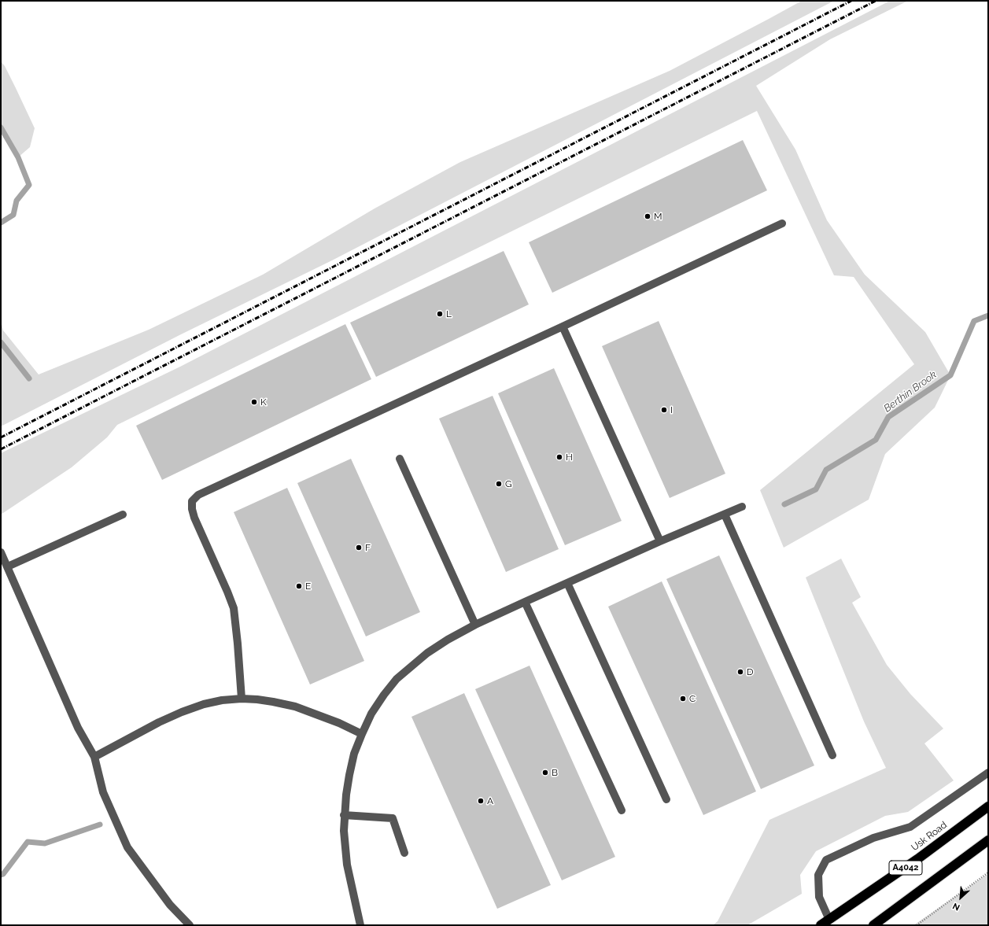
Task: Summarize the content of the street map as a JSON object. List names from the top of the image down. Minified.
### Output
{"streets":{"highway":["Usk Road","A4042"]},"water":["Berthin Brook"],"places":["M","L","K","I","H","G","F","E","D","C","B","A"],"north":"bottom left"}
